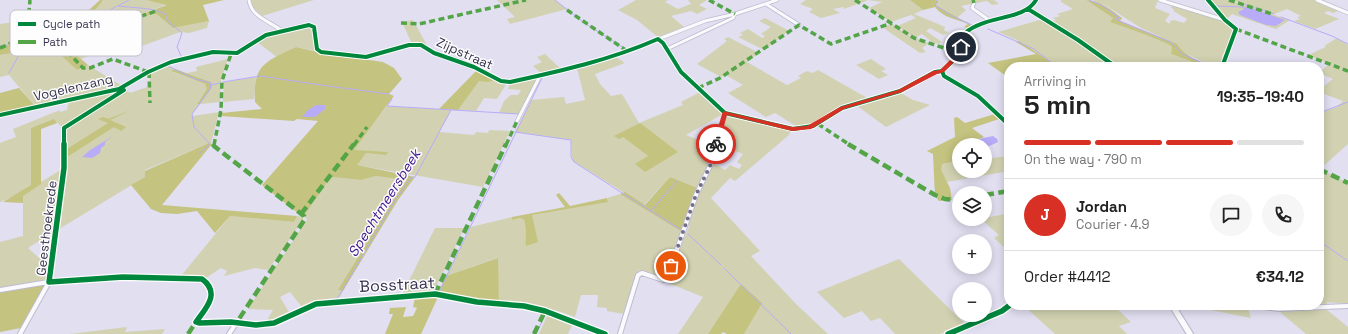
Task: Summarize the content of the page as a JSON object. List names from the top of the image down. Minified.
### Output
{"streets":{"street":["Zijpstraat","Vogelenzang","Geesthoekrede","Bosstraat"]},"crossings":[["Zijpstraat","Vogelenzang"],["Vogelenzang","Geesthoekrede"],["Geesthoekrede","Bosstraat"]],"water":["Spechtmeersbeek"],"legend":["Cycle path","Path"],"page":{"heading":["5 min","Arriving in","19:35–19:40"],"panel":["Jordan","Courier · 4.9","Order #4412","€34.12"],"bar":"On the way · 790 m","map_buttons":["+","−"],"round":"J"}}
